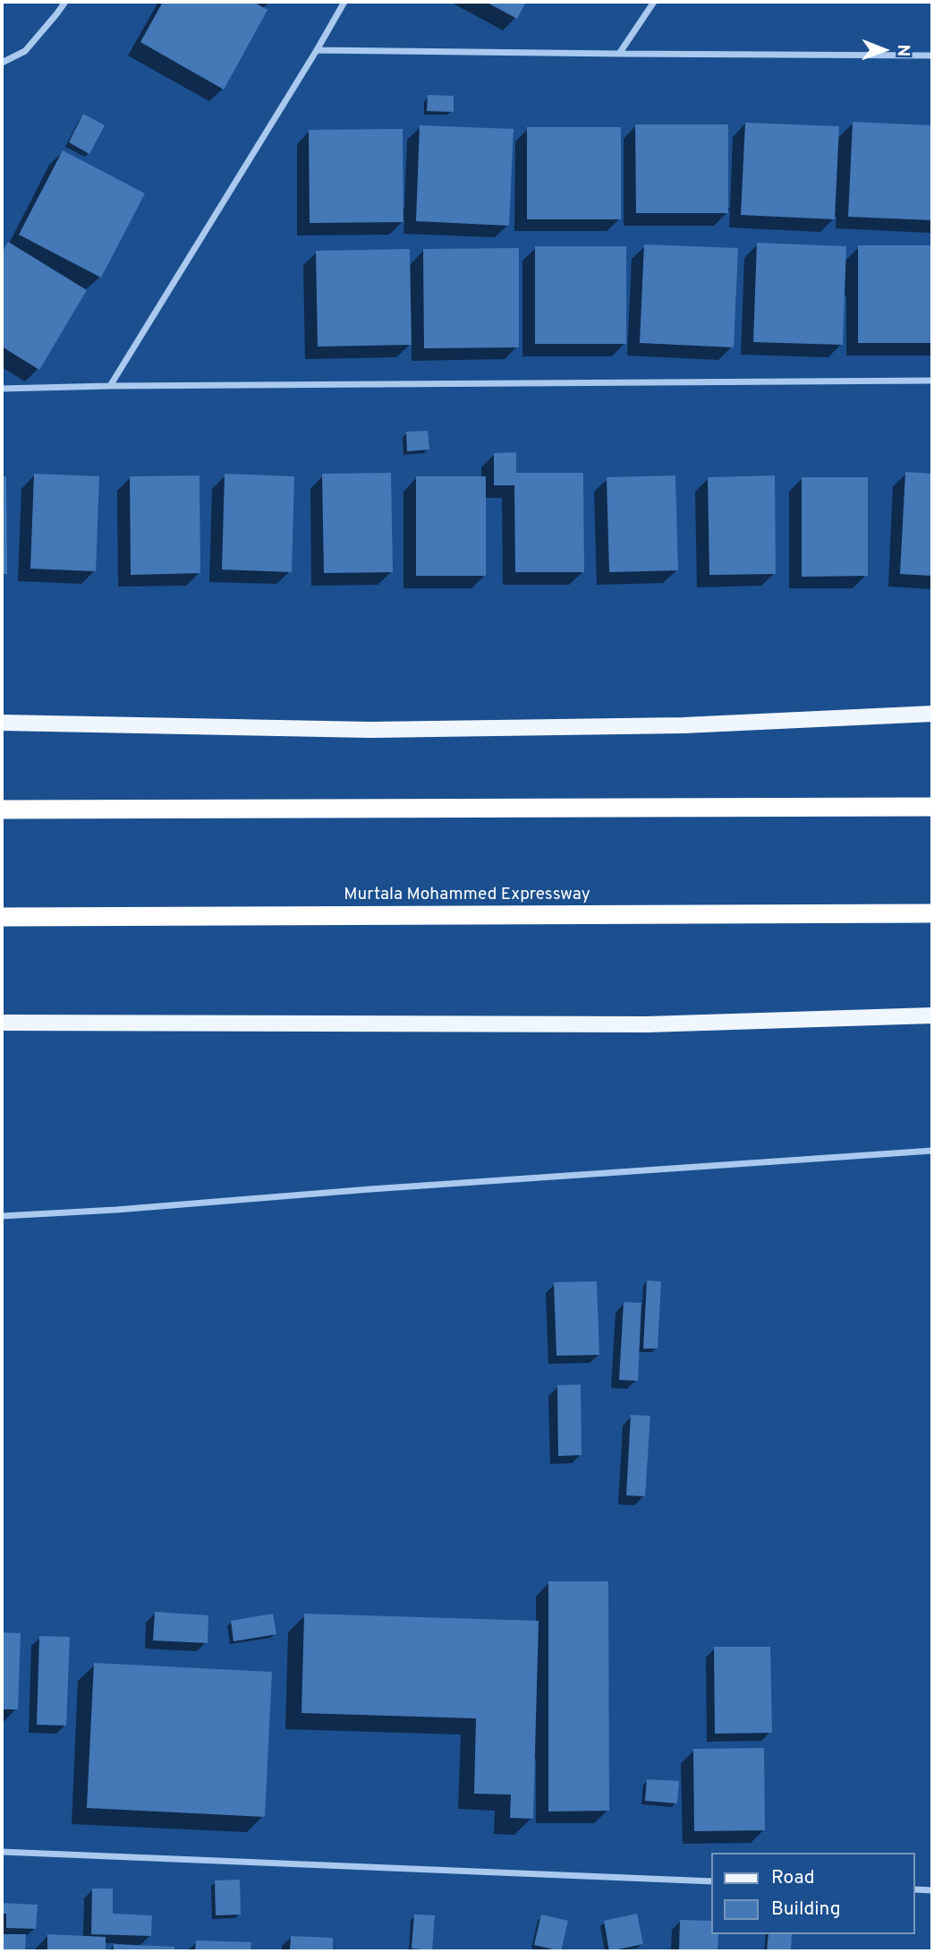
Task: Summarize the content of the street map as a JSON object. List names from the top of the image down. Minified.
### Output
{"streets":{"highway":["Murtala Mohammed Expressway"]},"legend":["Road","Building"],"north":"right"}
